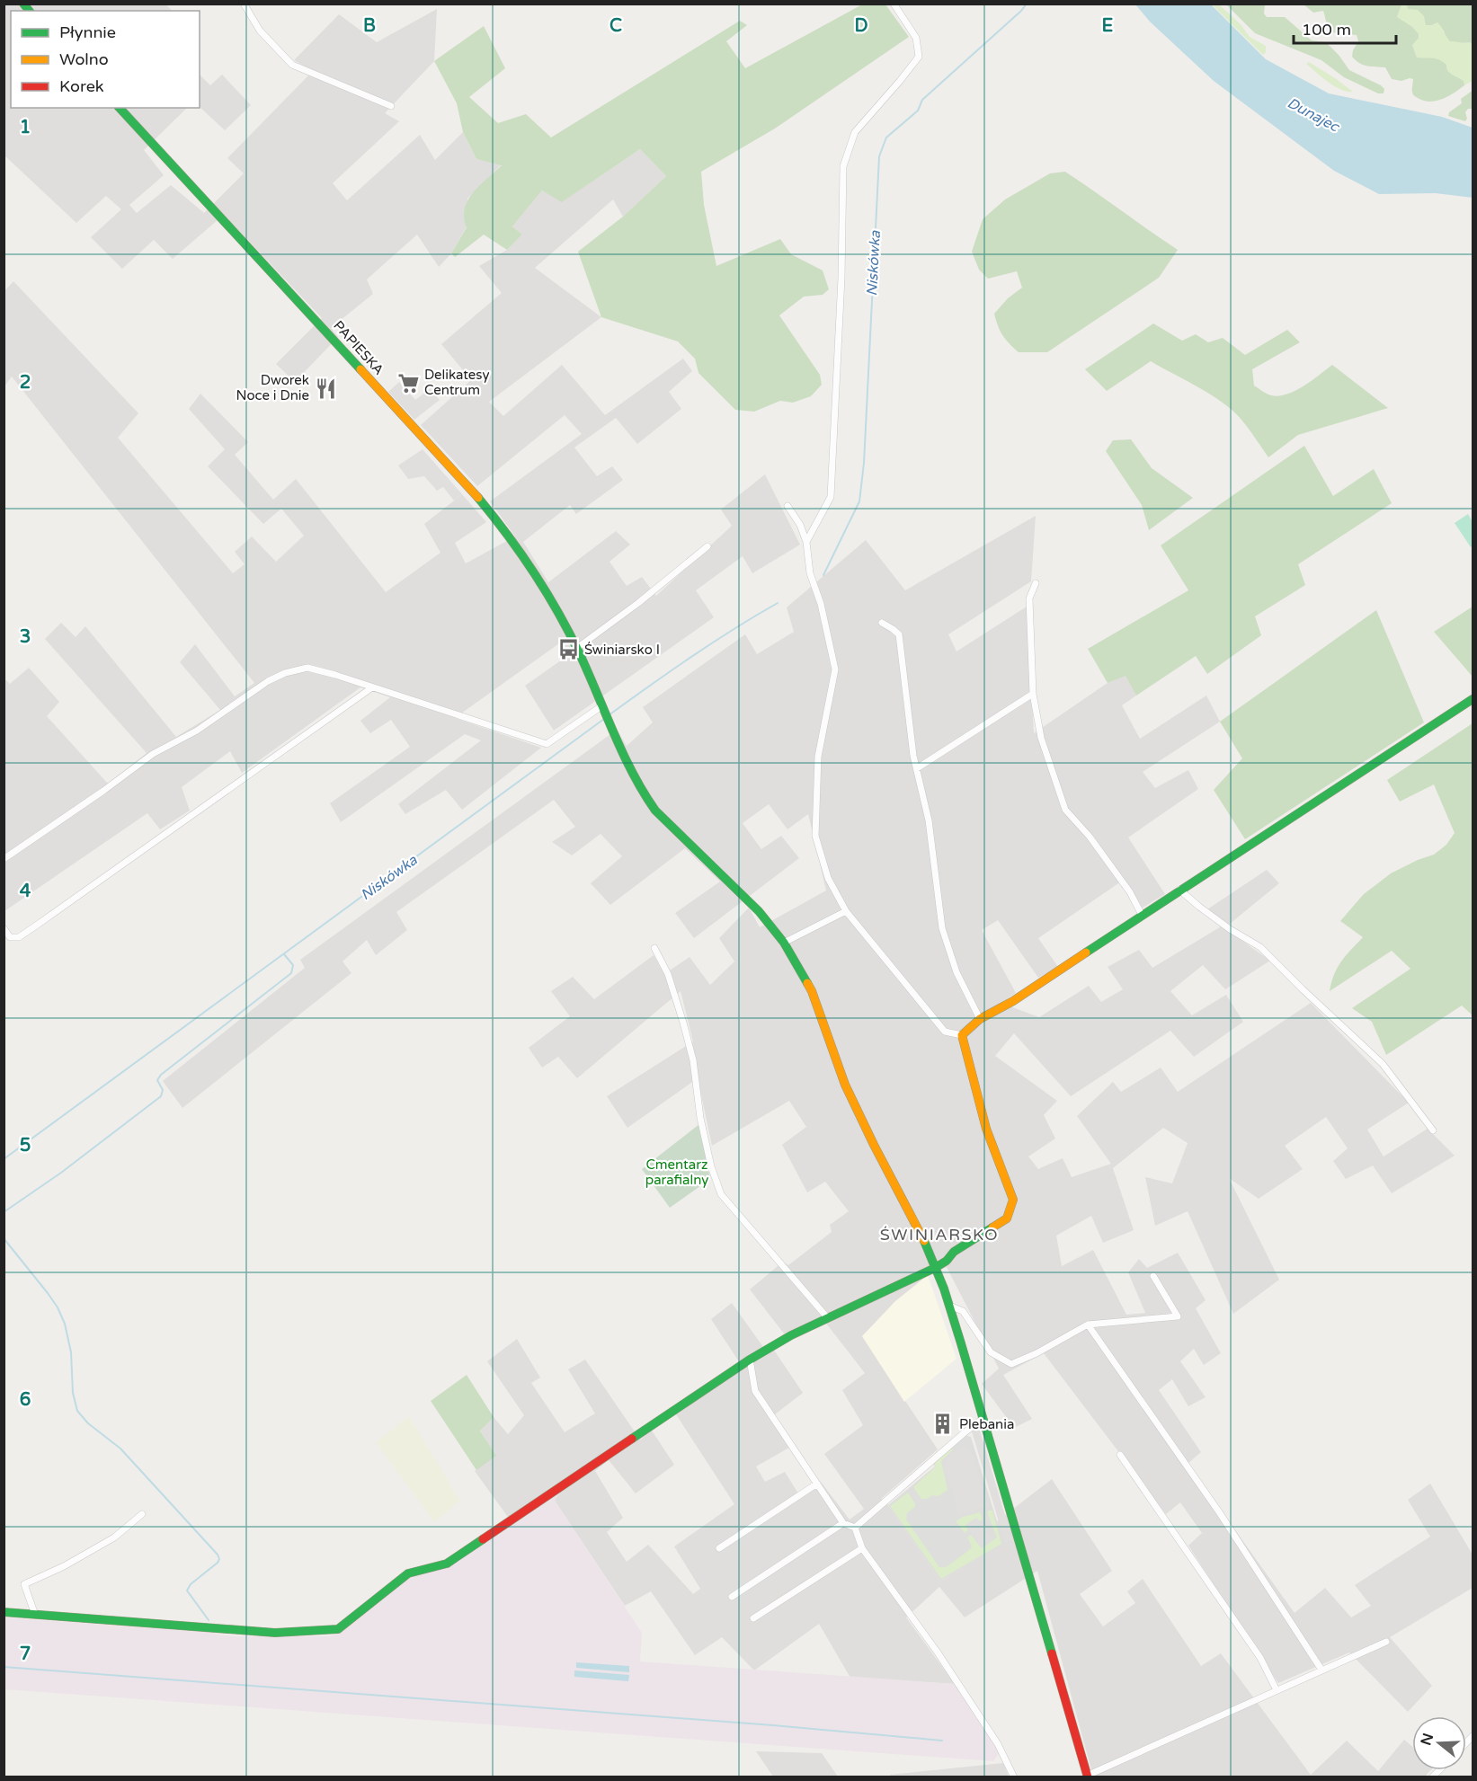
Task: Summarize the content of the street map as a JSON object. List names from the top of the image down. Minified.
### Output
{"streets":{"street":["PAPIESKA"]},"districts":["ŚWINIARSKO"],"water":["Dunajec","Niskówka"],"parks":["Cmentarz parafialny"],"places":{"supermarket":["Delikatesy Centrum"],"restaurant":["Dworek Noce i Dnie"],"bus stop":["Świniarsko I"],"building":["Plebania"]},"legend":["Płynnie","Wolno","Korek"],"scale_bar":"100 m","north":"left","grid":{"columns":["B","C","D","E"],"rows":["1","2","3","4","5","6","7"]}}
